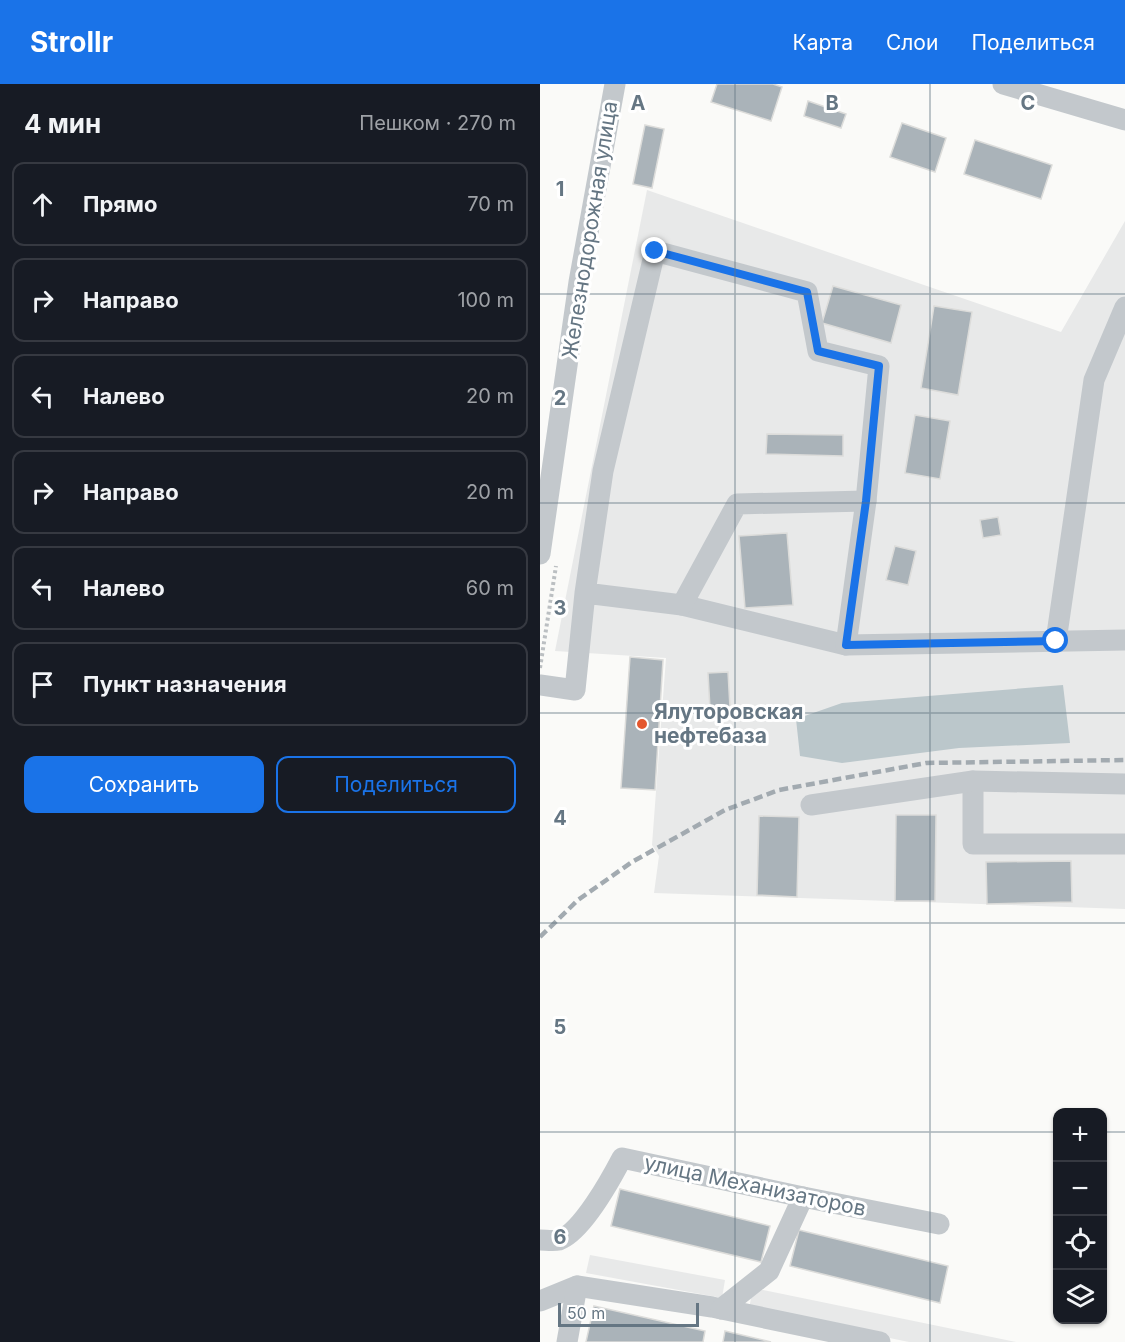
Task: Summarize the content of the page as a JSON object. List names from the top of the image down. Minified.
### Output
{"streets":{"street":["Железнодорожная улица","улица Механизаторов"]},"places":["Ялуторовская нефтебаза"],"scale_bar":"50 m","page":{"header":"Strollr","nav":["Карта","Слои","Поделиться"],"heading":["4 мин","Пешком · 270 m"],"list":[["Прямо","70 m"],["Направо","100 m"],["Налево","20 m"],["Направо","20 m"],["Налево","60 m"],"Пункт назначения"],"buttons":["Сохранить","Поделиться"],"map_buttons":["+","−"],"scale":"50 m"},"grid":{"columns":["A","B","C"],"rows":["1","2","3","4","5","6"]}}
